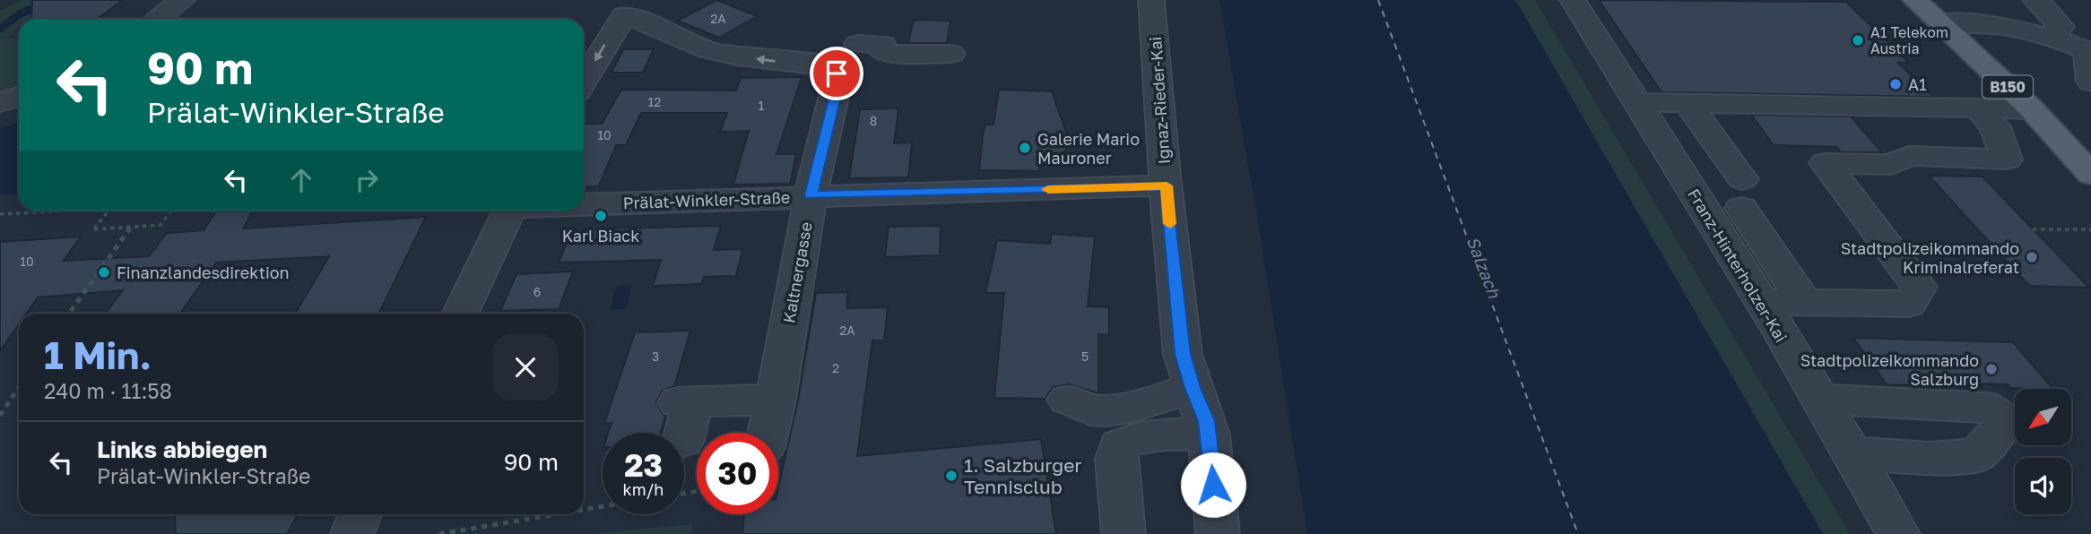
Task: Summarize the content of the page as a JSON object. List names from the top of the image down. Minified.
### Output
{"streets":{"main road":["B150"],"street":["Ignaz-Rieder-Kai","Prälat-Winkler-Straße","Franz-Hinterholzer-Kai","Kaltnergasse"]},"crossings":[["Ignaz-Rieder-Kai","Prälat-Winkler-Straße"],["Prälat-Winkler-Straße","Kaltnergasse"]],"water":["Salzach"],"places":["A1 Telekom Austria","A1","Galerie Mario Mauroner","Karl Biack","Stadtpolizeikommando Kriminalreferat","Finanzlandesdirektion","Stadtpolizeikommando Salzburg","1. Salzburger Tennisclub"],"house_numbers":["2A","12","1","8","10","10","6","2A","3","5","2"],"north":"bottom left","page":{"turn":["90 m","Prälat-Winkler-Straße"],"heading":["1 Min.","240 m · 11:58"],"list":[{"name":"Links abbiegen","note":"Prälat-Winkler-Straße","value":"90 m"}],"speed":"23 km/h","limit":"30"}}
